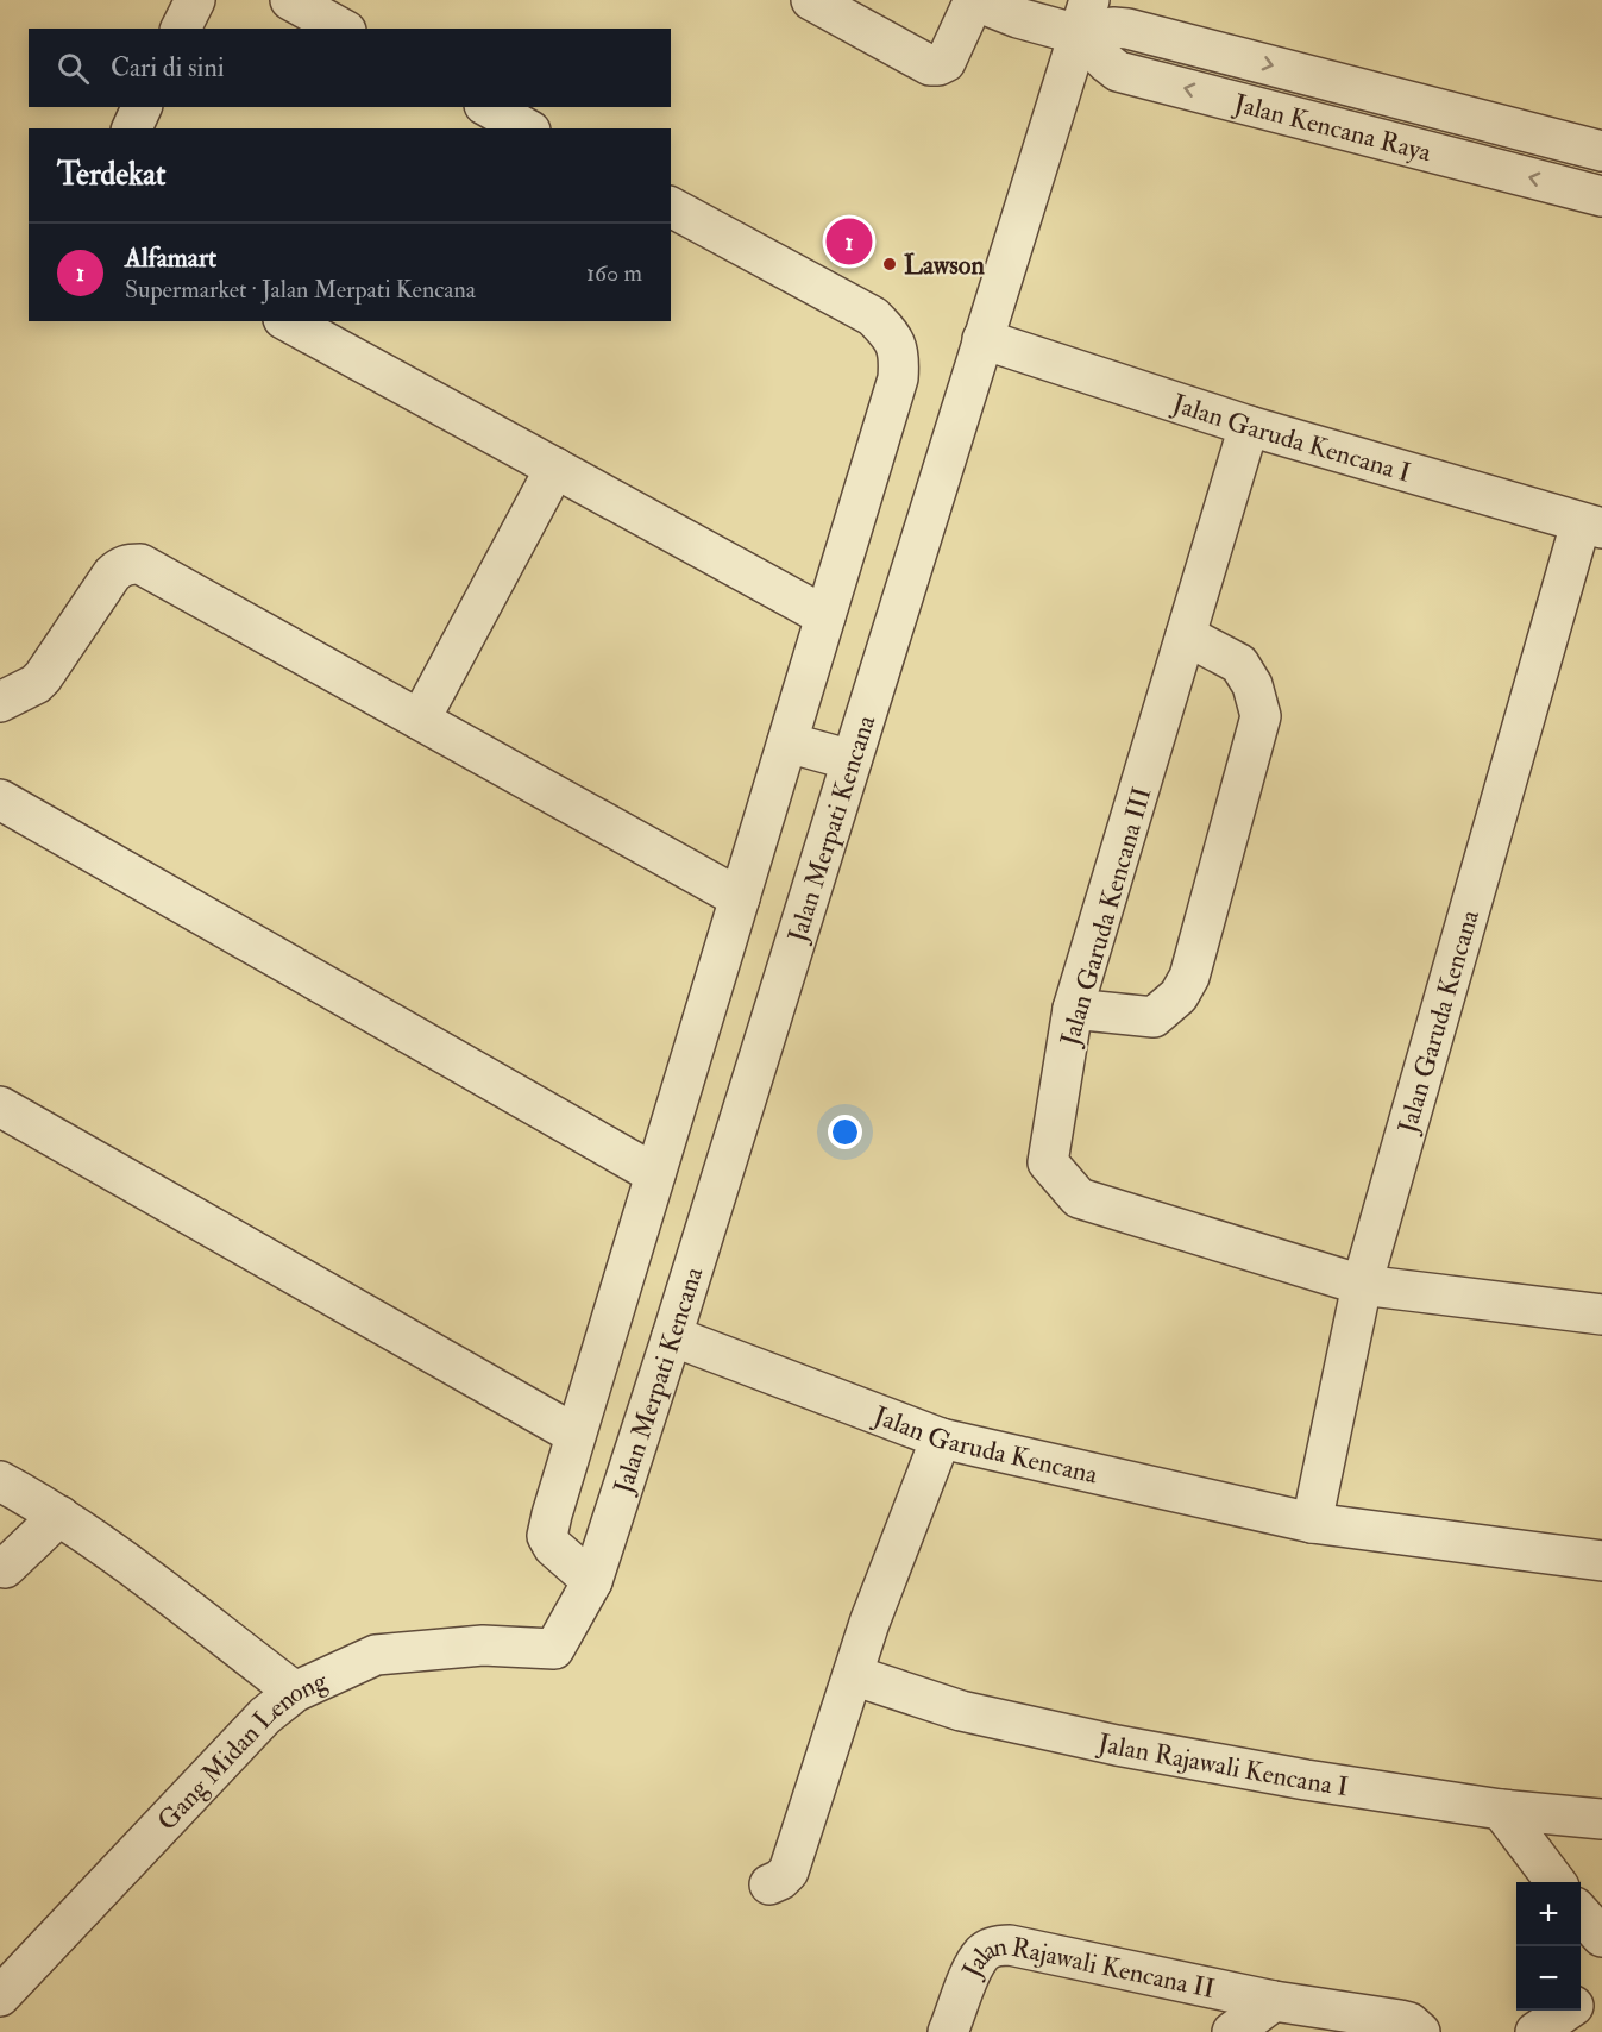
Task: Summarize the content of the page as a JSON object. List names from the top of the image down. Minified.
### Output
{"streets":{"street":["Jalan Kencana Raya","Jalan Garuda Kencana I","Jalan Merpati Kencana","Jalan Garuda Kencana III","Jalan Garuda Kencana","Gang Midan Lenong","Jalan Rajawali Kencana I","Jalan Rajawali Kencana II"]},"crossings":[["Jalan Kencana Raya","Jalan Merpati Kencana"],["Jalan Garuda Kencana I","Jalan Merpati Kencana"],["Jalan Garuda Kencana I","Jalan Garuda Kencana III"],["Jalan Garuda Kencana I","Jalan Garuda Kencana"],["Jalan Merpati Kencana","Jalan Garuda Kencana"],["Jalan Merpati Kencana","Gang Midan Lenong"],["Jalan Garuda Kencana III","Jalan Garuda Kencana"]],"places":["Lawson"],"page":{"search":"Cari di sini","heading":"Terdekat","pins":"1","list":[{"mark":"1","name":"Alfamart","note":"Supermarket · Jalan Merpati Kencana","value":"160 m"}],"map_buttons":["+","−"]}}
